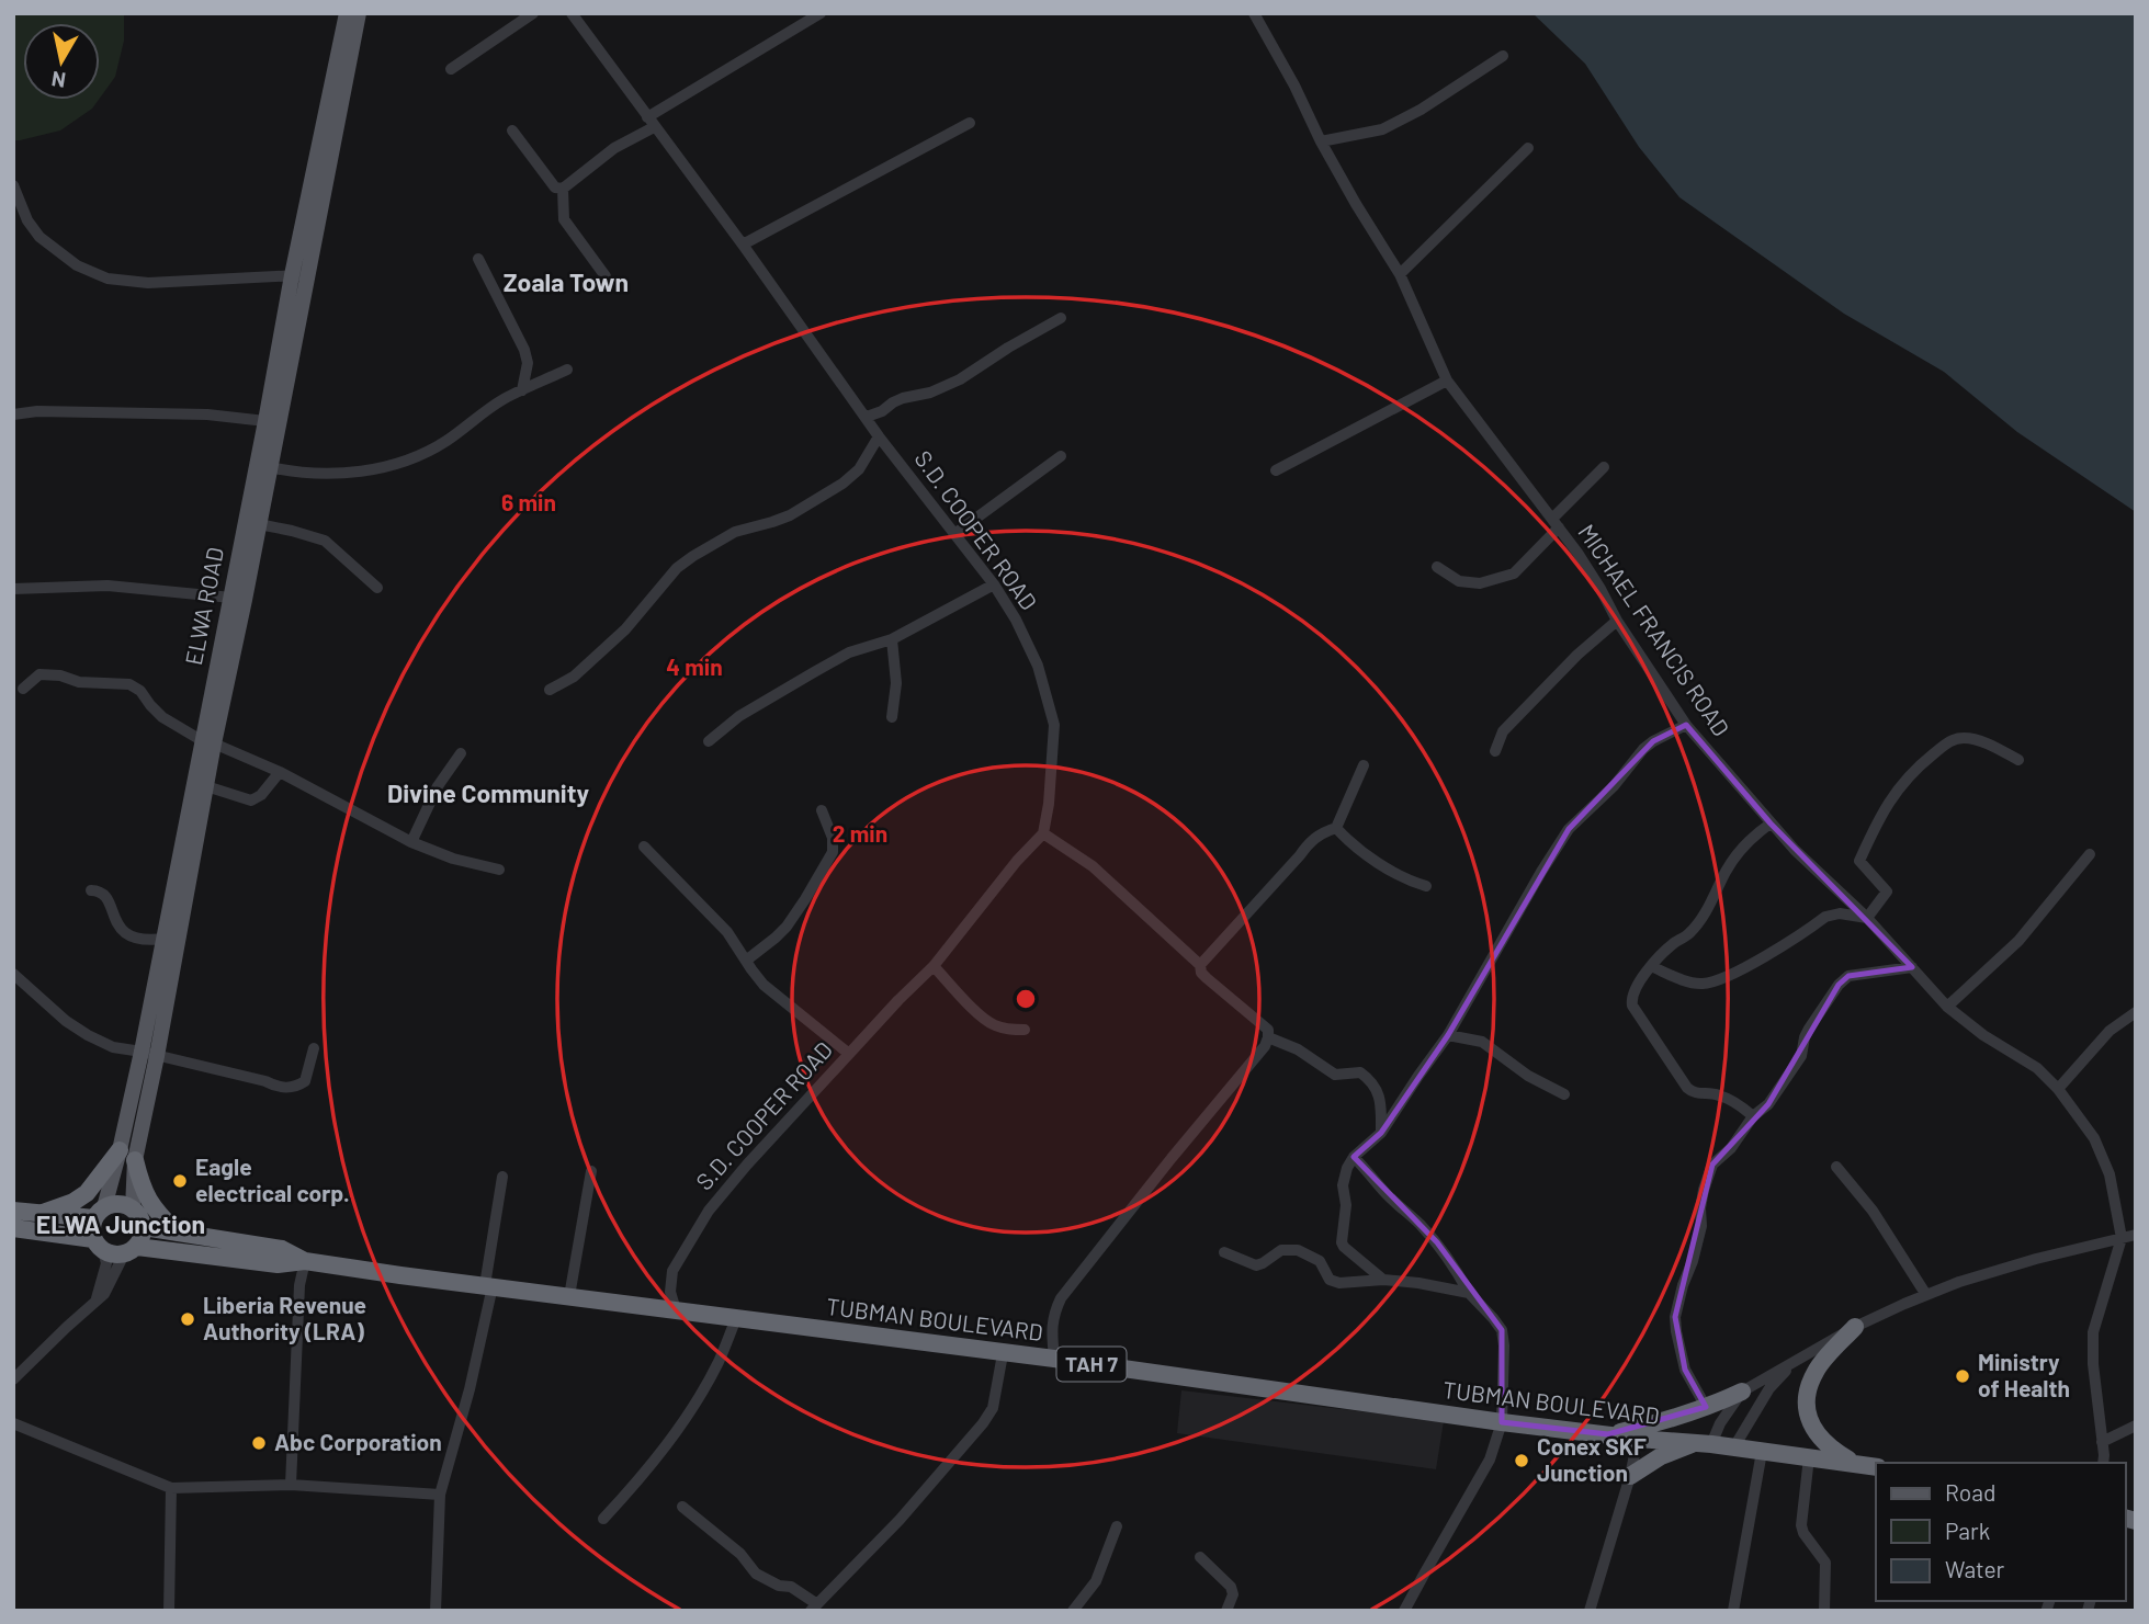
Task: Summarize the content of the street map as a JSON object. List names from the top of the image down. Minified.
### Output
{"streets":{"highway":["TUBMAN BOULEVARD","TAH 7"],"main road":["ELWA ROAD"],"street":["S.D. COOPER ROAD","MICHAEL FRANCIS ROAD"]},"crossings":[["S.D. COOPER ROAD","TUBMAN BOULEVARD"],["ELWA ROAD","TUBMAN BOULEVARD"]],"districts":["Zoala Town","Divine Community","ELWA Junction"],"places":["Eagle electrical corp.","Liberia Revenue Authority (LRA)","Ministry of Health","Abc Corporation","Conex SKF Junction"],"legend":["Road","Park","Water"],"north":"bottom","rings":["6 min","4 min","2 min"]}
